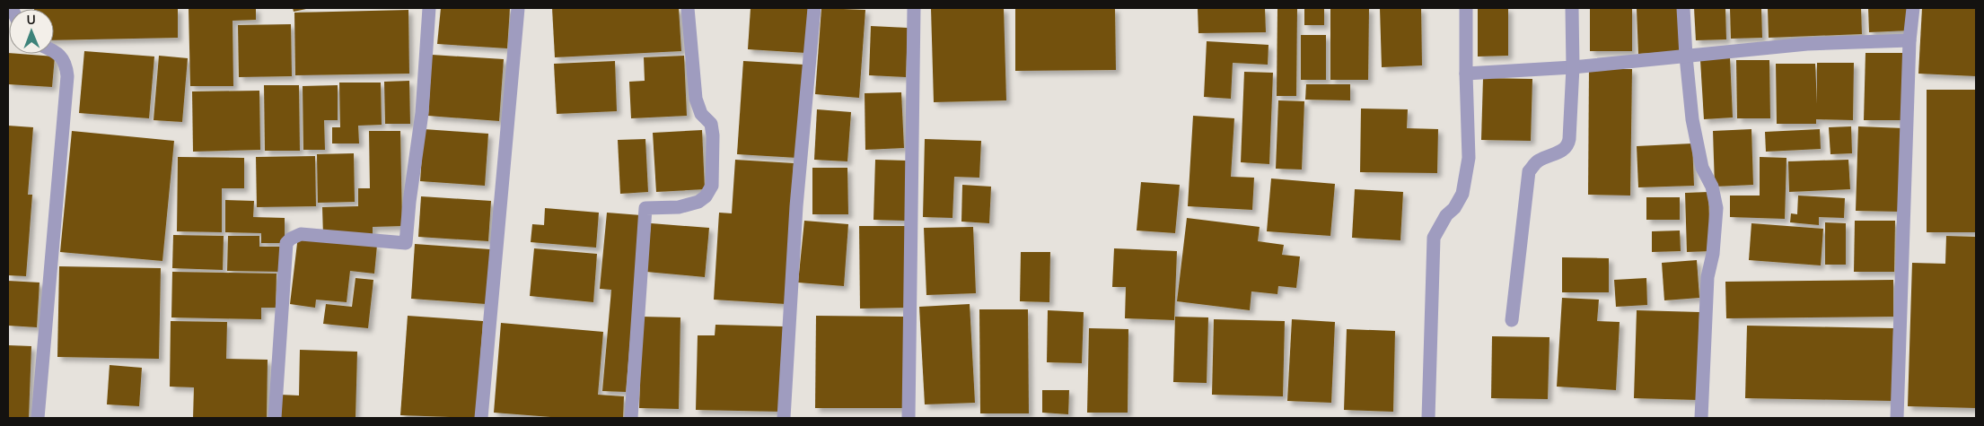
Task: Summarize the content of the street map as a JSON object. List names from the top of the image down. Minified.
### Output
{"north":"top"}
